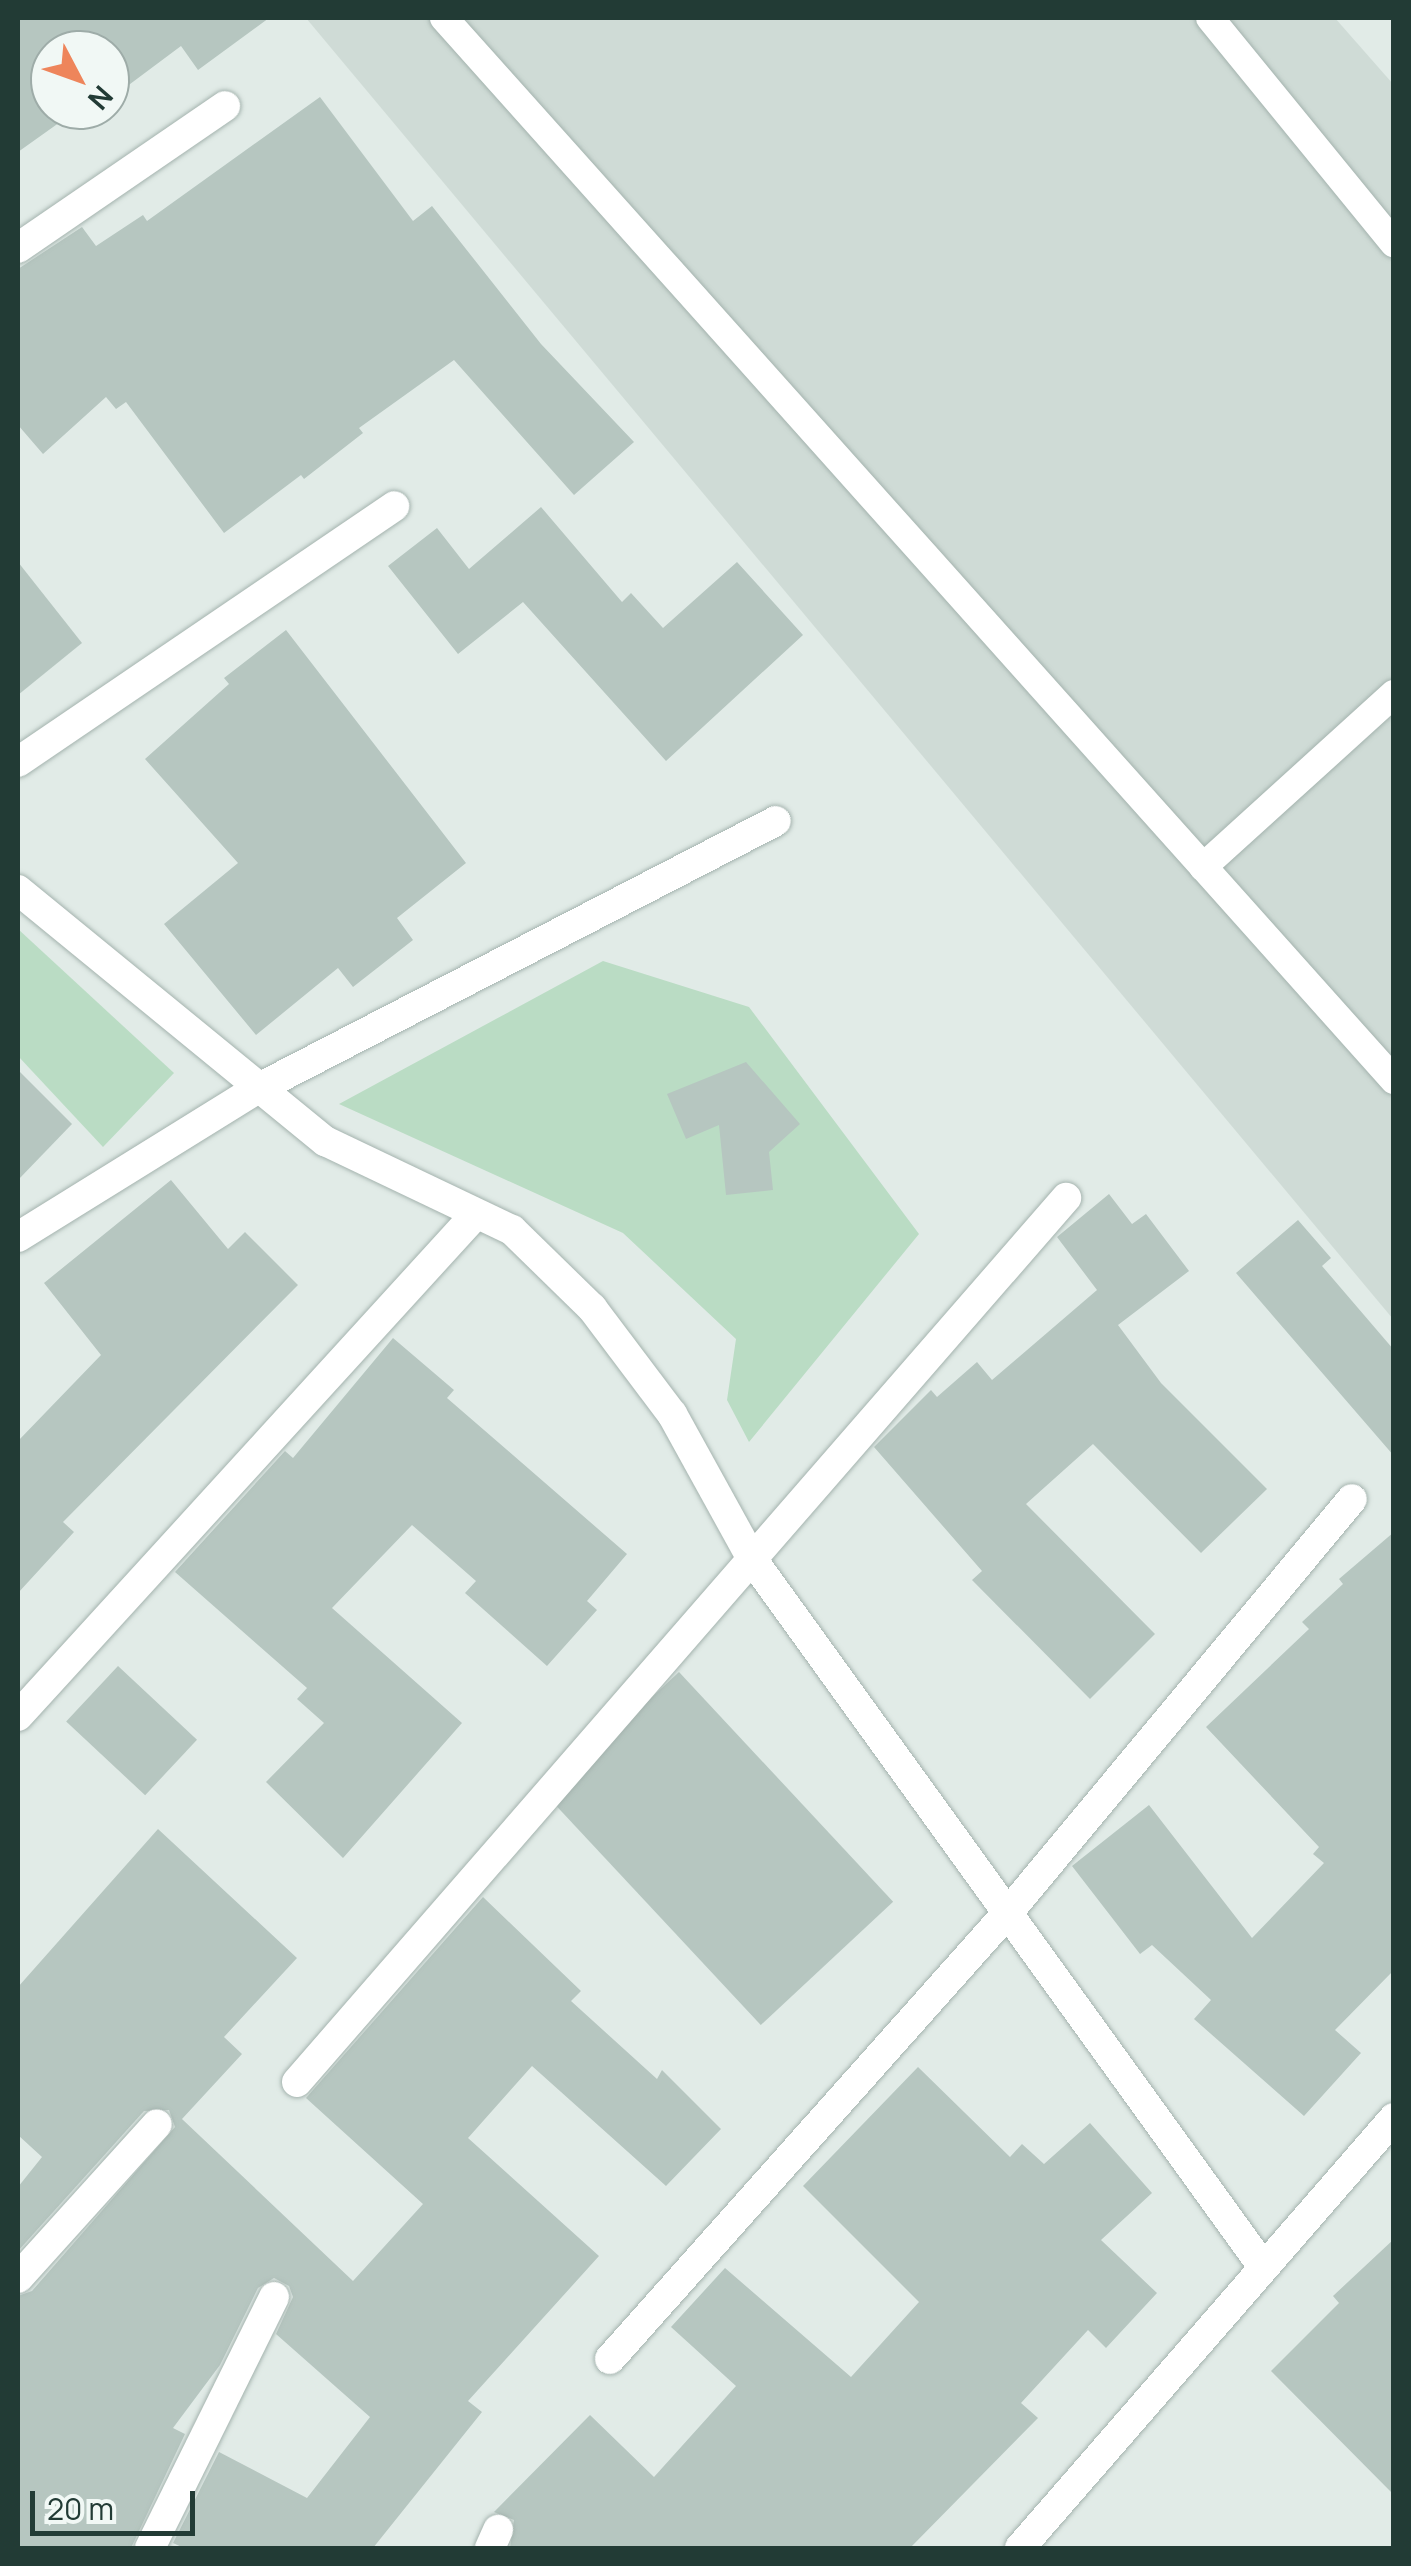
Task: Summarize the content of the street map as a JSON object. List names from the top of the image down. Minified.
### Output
{"scale_bar":"20 m","north":"bottom right"}
